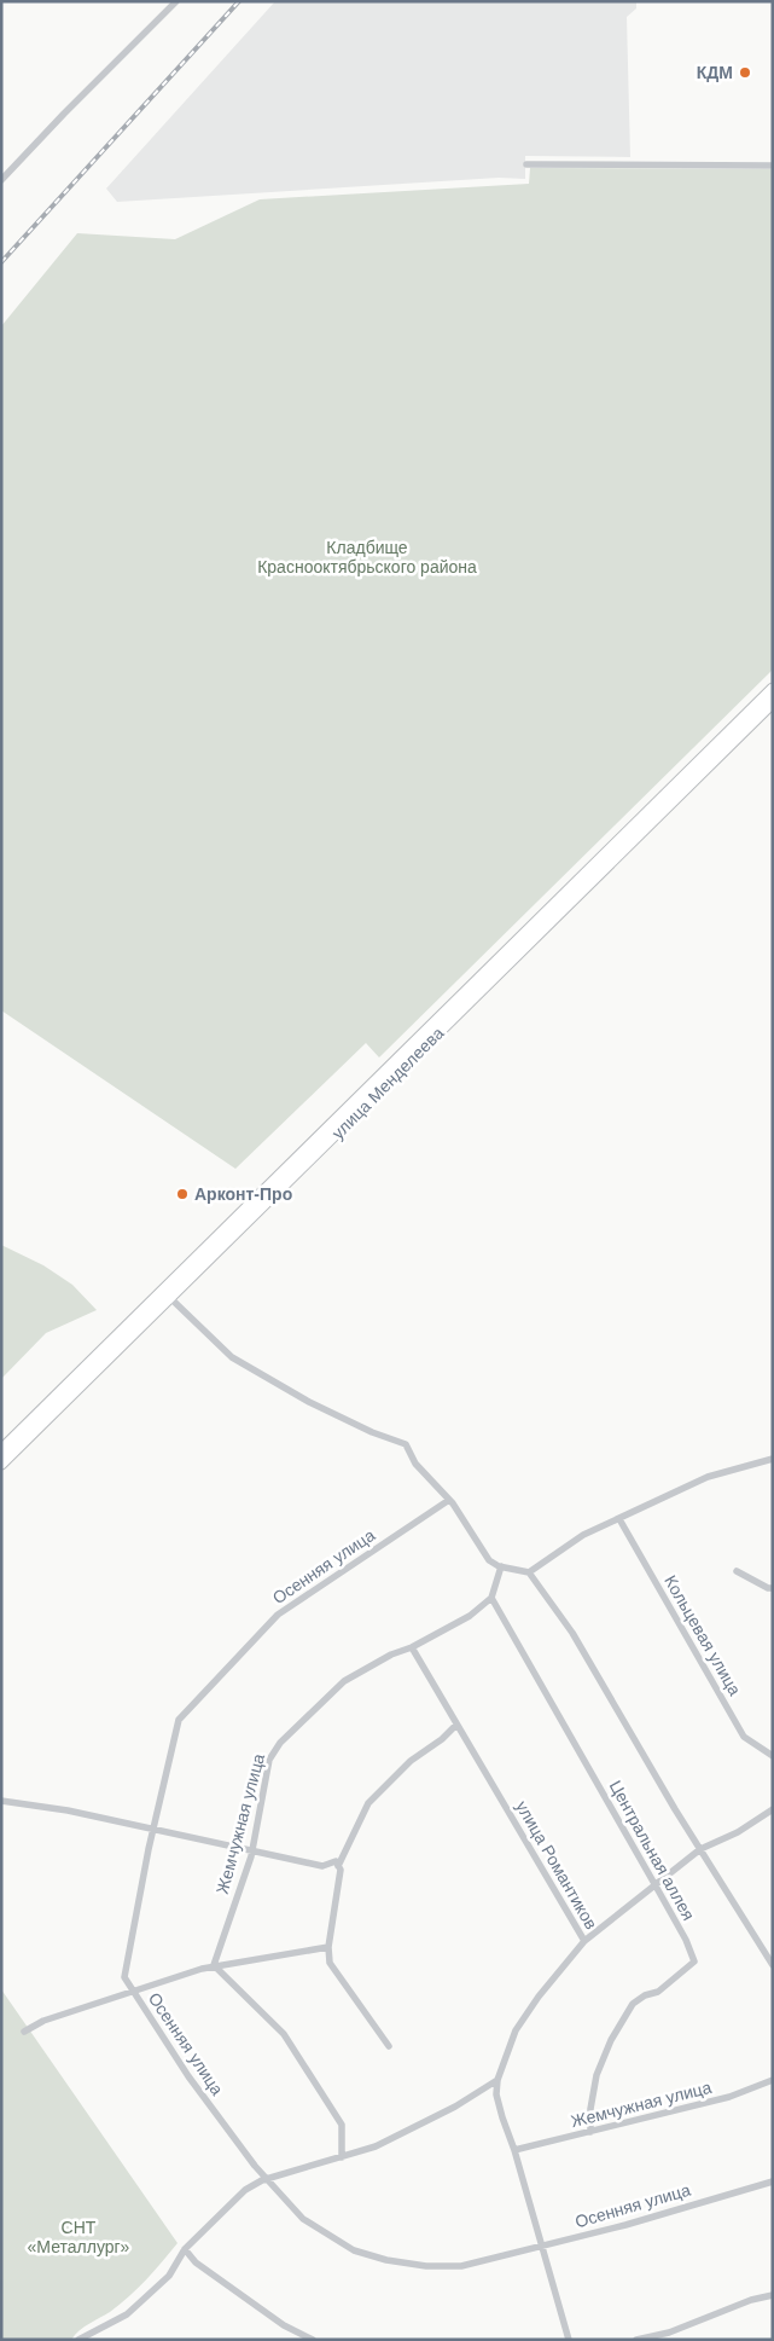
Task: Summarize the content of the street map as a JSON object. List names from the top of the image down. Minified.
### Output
{"streets":{"highway":["улица Менделеева"],"street":["Осенняя улица","Кольцевая улица","Жемчужная улица","Центральная аллея","улица Романтиков"]},"crossings":[["Жемчужная улица","Центральная аллея"],["Жемчужная улица","улица Романтиков"]],"parks":["Кладбище Краснооктябрьского района","СНТ «Металлург»"],"places":["КДМ","Арконт-Про"]}
